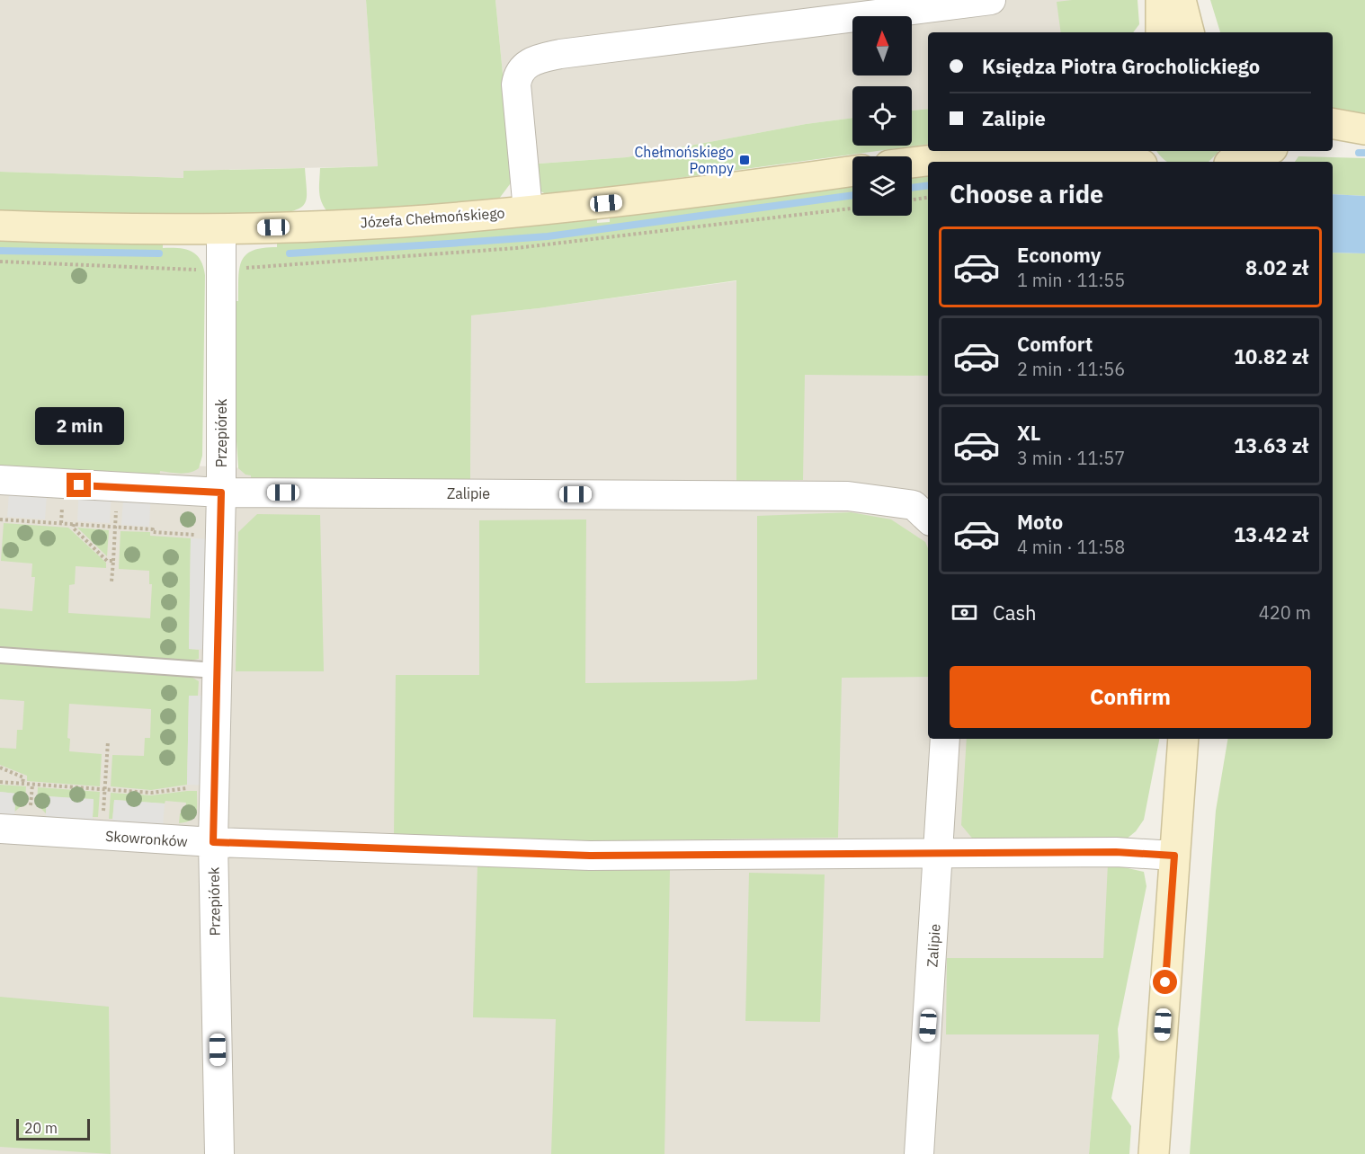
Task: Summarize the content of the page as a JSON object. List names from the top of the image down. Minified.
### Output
{"streets":{"street":["Józefa Chełmońskiego","Przepiórek","Zalipie","Skowronków"]},"crossings":[["Józefa Chełmońskiego","Przepiórek"],["Przepiórek","Zalipie"],["Przepiórek","Skowronków"],["Zalipie","Skowronków"]],"places":{"transit":["Chełmońskiego Pompy"]},"scale_bar":"20 m","north":"top","page":{"banner":["Księdza Piotra Grocholickiego","Zalipie"],"heading":"Choose a ride","list":[{"name":"Economy","note":"1 min · 11:55","value":"8.02 zł"},{"name":"Comfort","note":"2 min · 11:56","value":"10.82 zł"},{"name":"XL","note":"3 min · 11:57","value":"13.63 zł"},{"name":"Moto","note":"4 min · 11:58","value":"13.42 zł"}],"bubble":"2 min","pay":["Cash","420 m"],"buttons":"Confirm","scale":"20 m"}}
